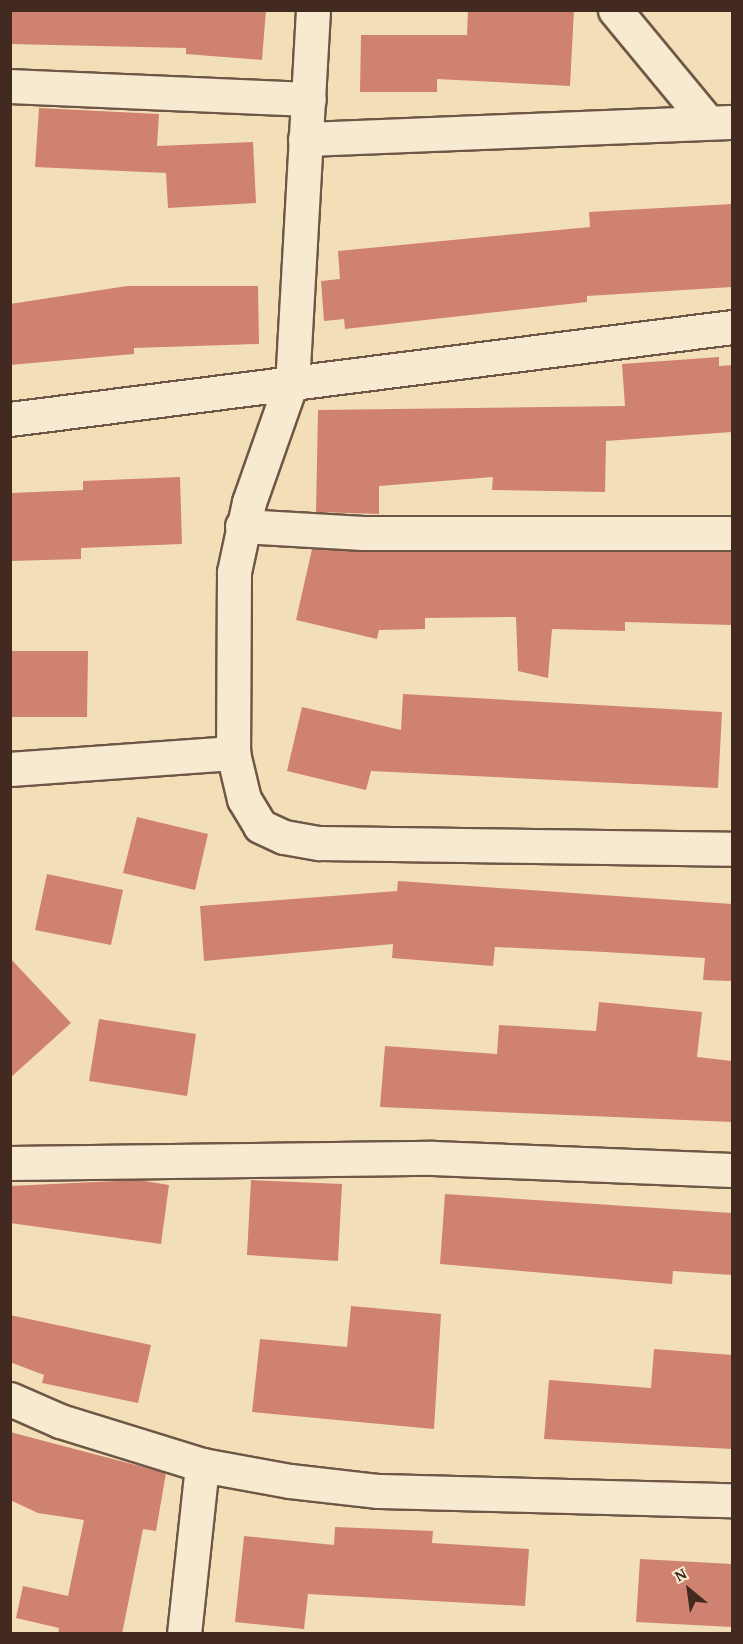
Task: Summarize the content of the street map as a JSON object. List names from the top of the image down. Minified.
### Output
{"north":"top left"}
